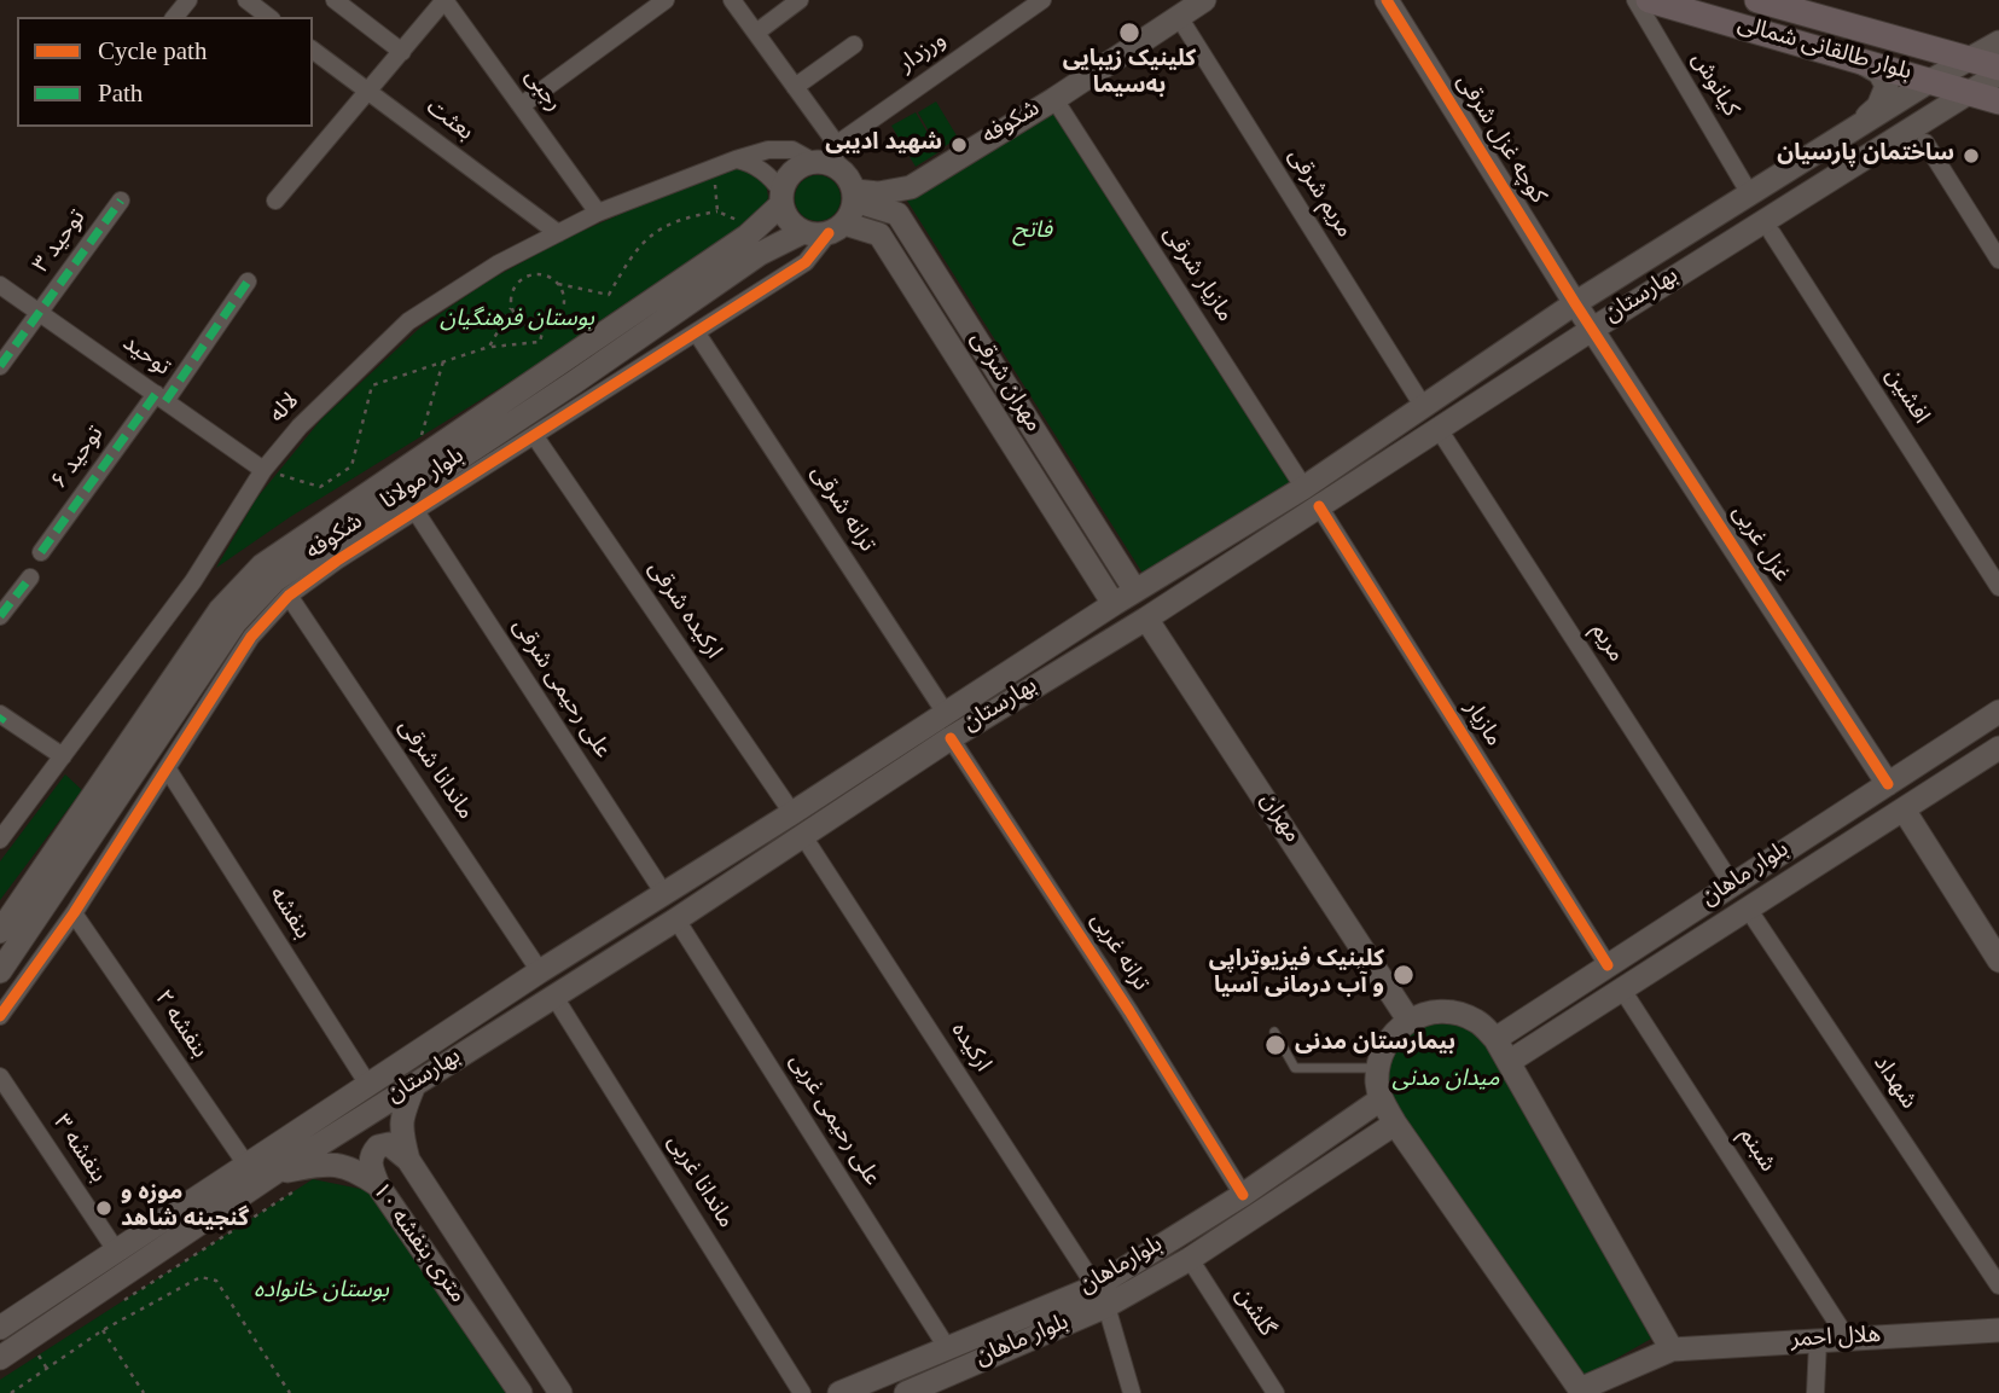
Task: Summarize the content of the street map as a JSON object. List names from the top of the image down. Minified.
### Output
{"streets":{"main road":["بلوار طالقانی شمالی","شکوفه","کوچه غزل شرقی","بهارستان","مهران شرقی","بلوار مولانا","غزل غربی","مهران","بلوار ماهان","۱۰ متری بنفشه","بلوارماهان","هلال احمر"],"street":["ورزدار","کیانوش","رجبی","بعثت","مریم شرقی","توحید ۳","مازیار شرقی","توحید","افشین","لاله","توحید ۶","ترانه شرقی","ارکیده شرقی","مریم","علی رحیمی شرقی","مازیار","ماندانا شرقی","بنفشه","ترانه غربی","بنفشه ۲","ارکیده","شهداد","علی رحیمی غربی","بنفشه ۳","شبنم","ماندانا غربی","گلشن"]},"crossings":[["بلوار طالقانی شمالی","بهارستان"],["ورزدار","شکوفه"],["ورزدار","مهران شرقی"],["ورزدار","لاله"],["ورزدار","بلوار مولانا"],["کیانوش","بهارستان"],["رجبی","لاله"],["بعثت","لاله"],["شکوفه","مریم شرقی"],["شکوفه","مازیار شرقی"],["شکوفه","مهران شرقی"],["شکوفه","لاله"],["شکوفه","بلوار مولانا"],["شکوفه","ترانه شرقی"],["شکوفه","ارکیده شرقی"],["شکوفه","علی رحیمی شرقی"],["شکوفه","ماندانا شرقی"],["شکوفه","بنفشه"],["شکوفه","بنفشه ۲"],["کوچه غزل شرقی","بهارستان"],["کوچه غزل شرقی","غزل غربی"],["توحید ۳","توحید"],["بهارستان","مهران شرقی"],["بهارستان","ترانه شرقی"],["بهارستان","غزل غربی"],["بهارستان","ارکیده شرقی"],["بهارستان","مریم"],["بهارستان","علی رحیمی شرقی"],["بهارستان","مازیار"],["بهارستان","ماندانا شرقی"],["بهارستان","مهران"],["بهارستان","بنفشه"],["بهارستان","ترانه غربی"],["بهارستان","بنفشه ۲"],["بهارستان","ارکیده"],["بهارستان","علی رحیمی غربی"],["بهارستان","بنفشه ۳"],["بهارستان","ماندانا غربی"],["بهارستان","۱۰ متری بنفشه"],["توحید","لاله"],["توحید","توحید ۶"],["مهران شرقی","لاله"],["مهران شرقی","بلوار مولانا"],["لاله","بلوار مولانا"],["غزل غربی","بلوار ماهان"],["مریم","بلوار ماهان"],["مازیار","بلوار ماهان"],["بلوار ماهان","ارکیده"],["بلوار ماهان","شهداد"],["بلوار ماهان","شبنم"],["بلوار ماهان","بلوارماهان"],["بلوار ماهان","گلشن"],["ترانه غربی","بلوارماهان"],["ارکیده","بلوارماهان"],["علی رحیمی غربی","بلوارماهان"],["شبنم","هلال احمر"]],"parks":["فاتح","بوستان فرهنگیان","میدان مدنی","بوستان خانواده"],"places":["کلینیک زیبایی به‌سیما","شهید ادیبی","ساختمان پارسیان","کلینیک فیزیوتراپی و آب درمانی آسیا","بیمارستان مدنی","موزه و گنجینه شاهد"],"legend":["Cycle path","Path"]}
